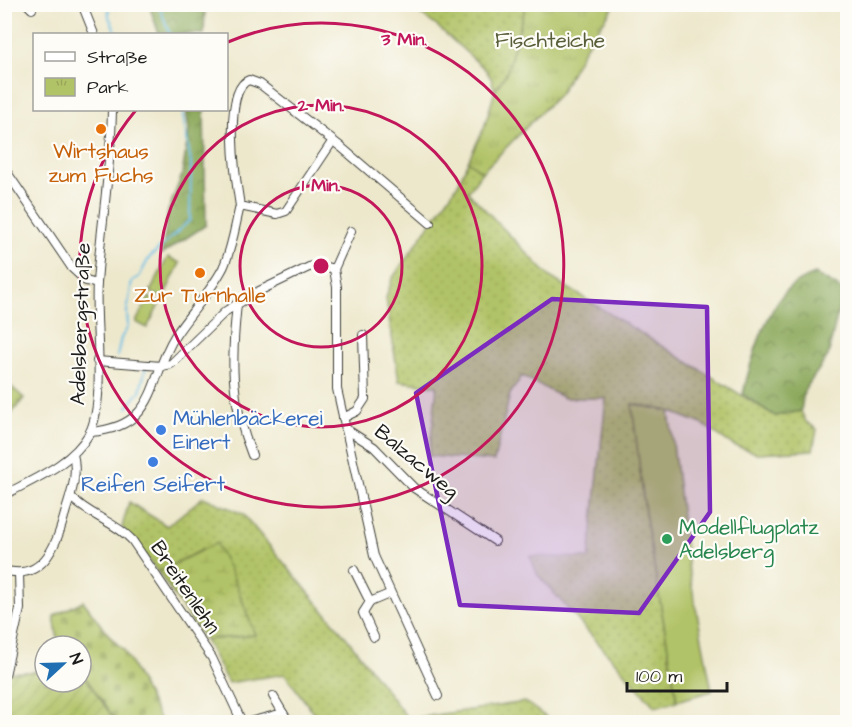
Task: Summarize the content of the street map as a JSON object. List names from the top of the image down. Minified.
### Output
{"streets":{"street":["Adelsbergstraße","Balzacweg","Breitenlehn"]},"parks":["Fischteiche"],"places":["Wirtshaus zum Fuchs","Zur Turnhalle","Mühlenbäckerei Einert","Reifen Seifert","Modellflugplatz Adelsberg"],"legend":["Straße","Park"],"scale_bar":"100 m","north":"right","rings":["3 Min.","2 Min.","1 Min."]}
